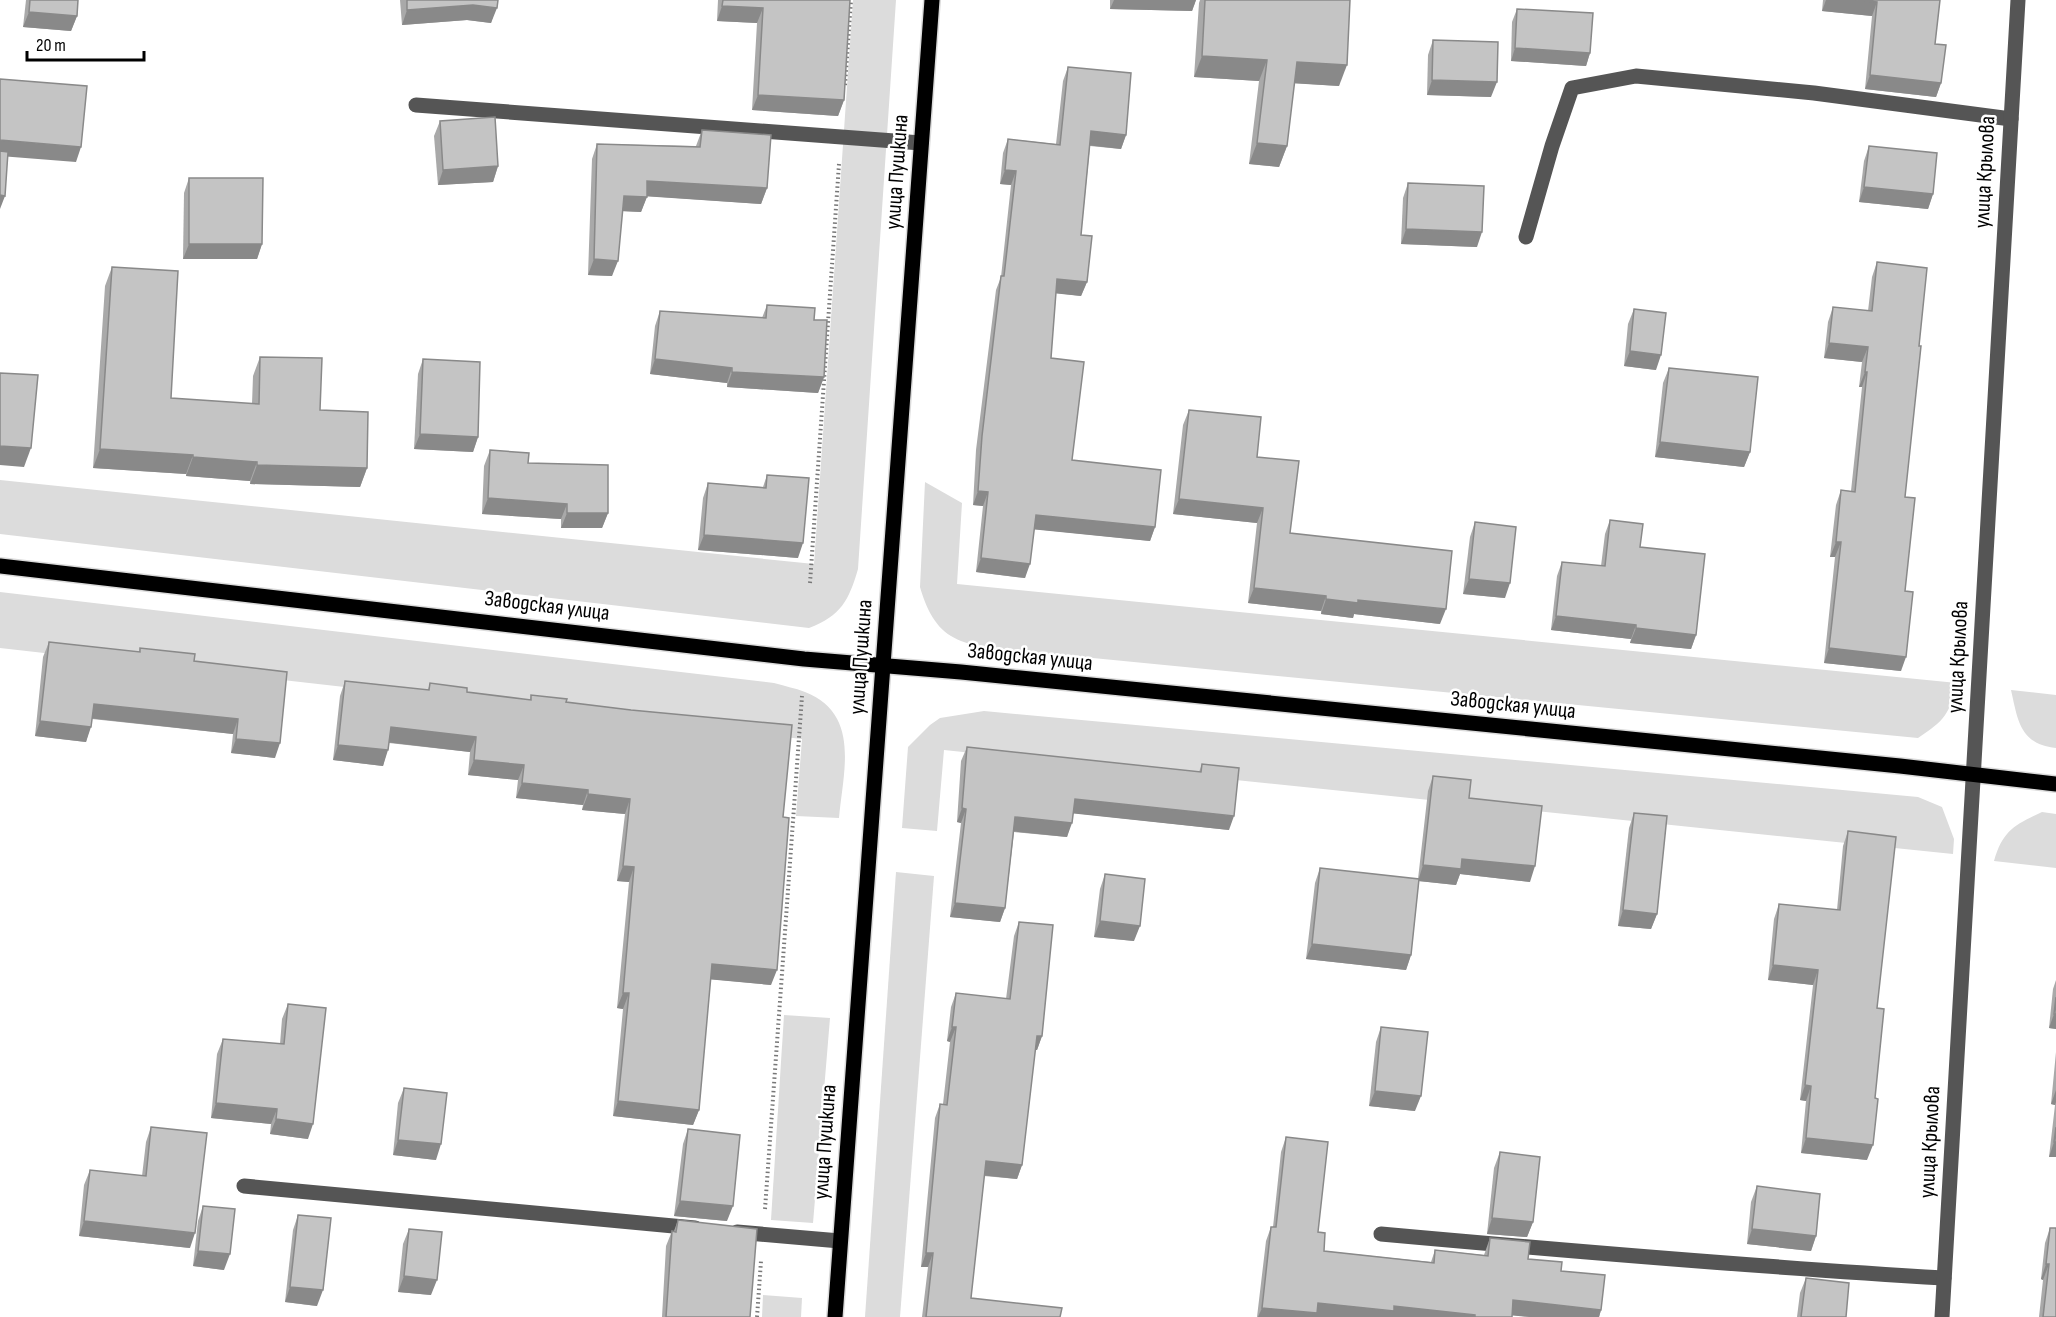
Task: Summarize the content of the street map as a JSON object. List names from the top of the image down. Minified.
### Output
{"streets":{"main road":["улица Пушкина","Заводская улица"],"street":["улица Крылова"]},"crossings":[["улица Пушкина","Заводская улица"],["улица Крылова","Заводская улица"]],"scale_bar":"20 m"}
